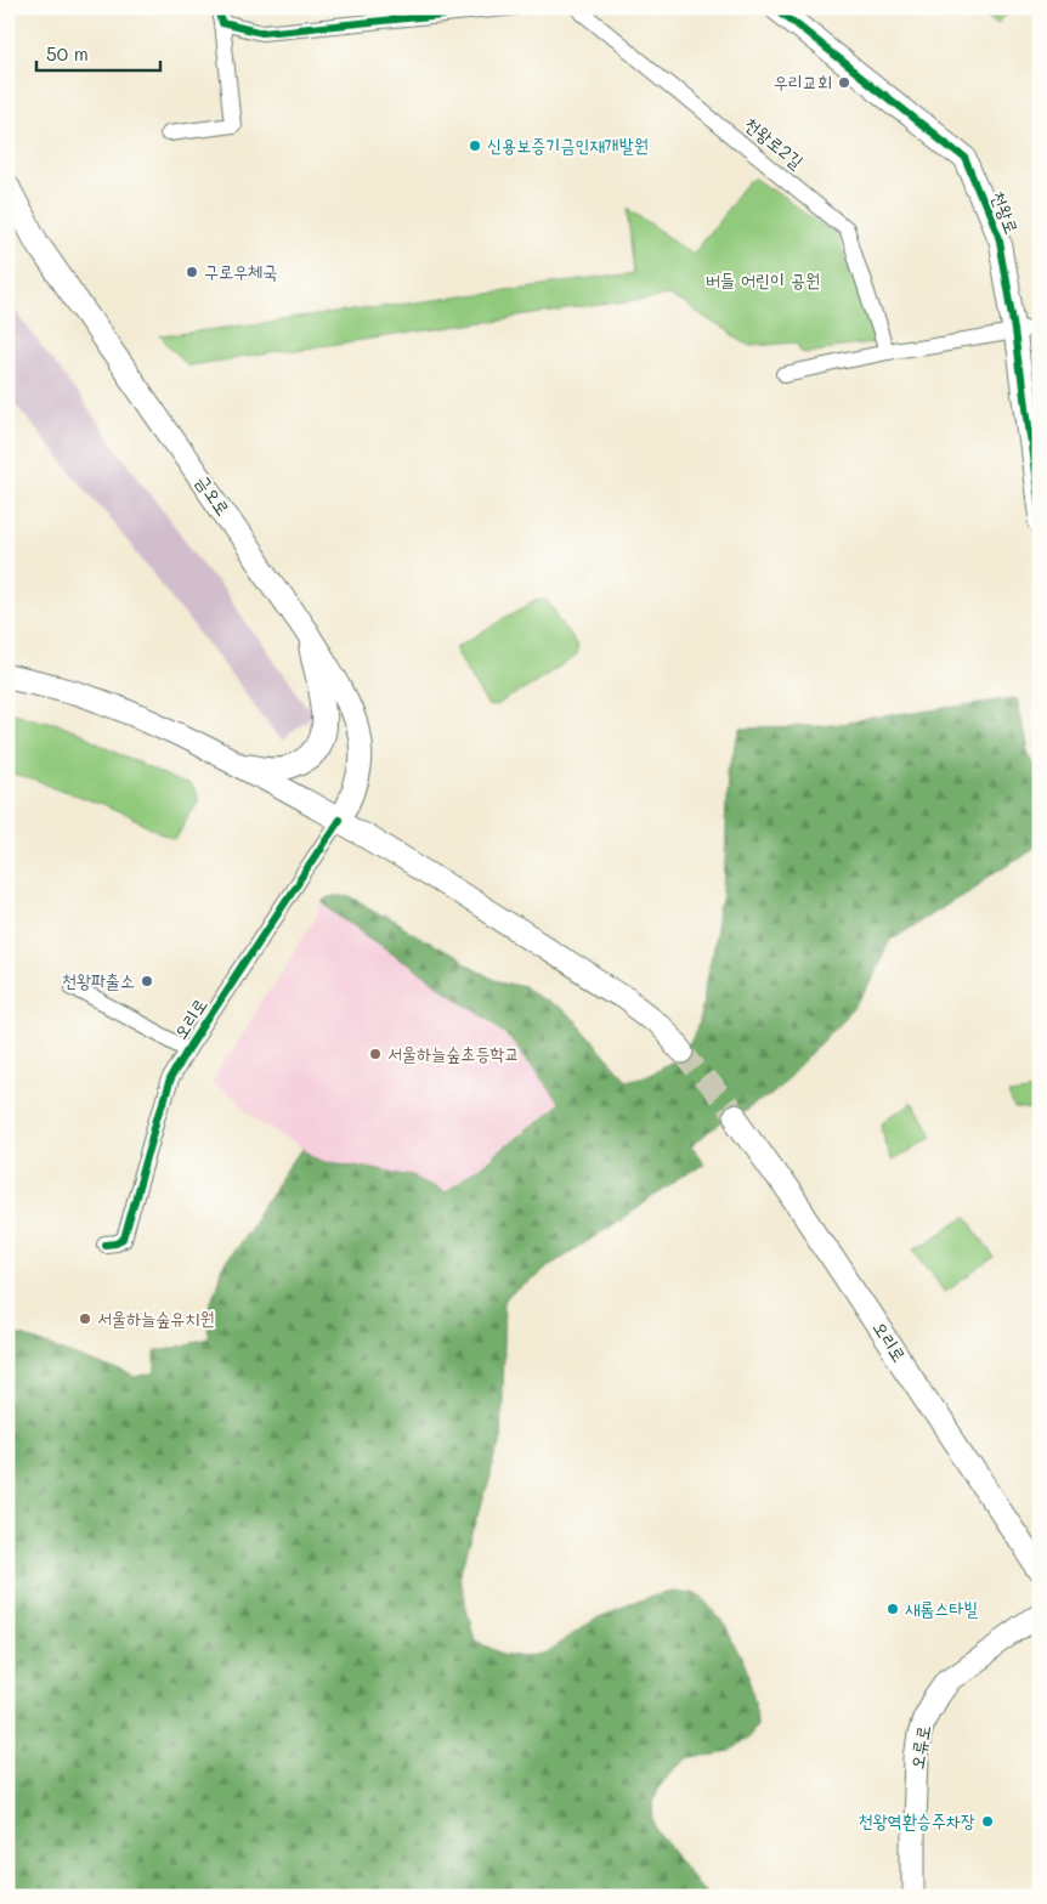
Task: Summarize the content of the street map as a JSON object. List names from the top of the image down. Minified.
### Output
{"streets":{"main road":["천왕로","금오로","오리로","오류로"],"street":["천왕로2길"]},"crossings":[["금오로","오리로"]],"parks":["버들 어린이 공원"],"places":["우리교회","신용보증기금인재개발원","구로우체국","천왕파출소","서울하늘숲초등학교","서울하늘숲유치원","새롬스타빌","천왕역환승주차장"],"scale_bar":"50 m"}
